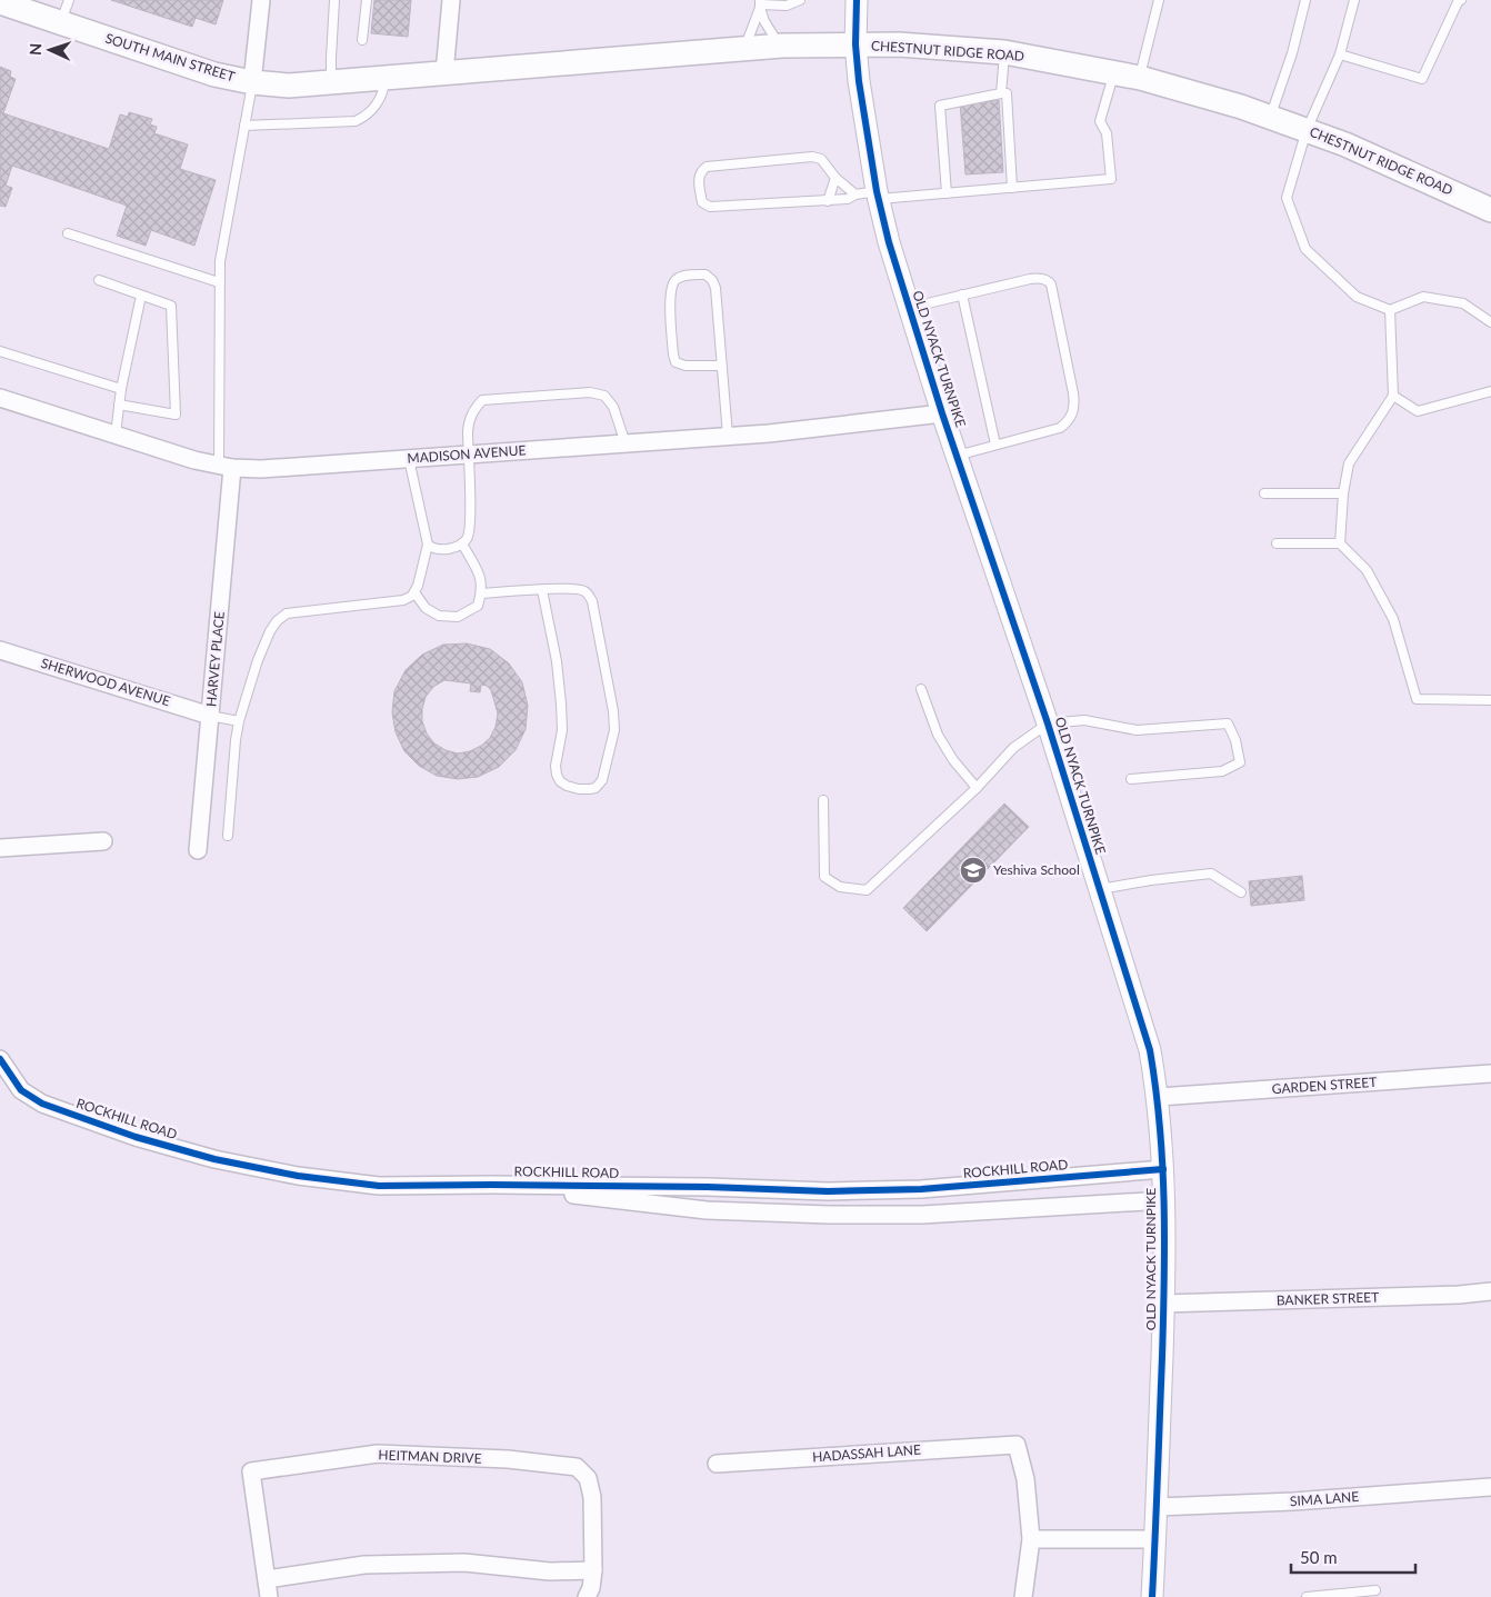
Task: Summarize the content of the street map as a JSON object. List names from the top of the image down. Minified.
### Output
{"streets":{"main road":["CHESTNUT RIDGE ROAD","SOUTH MAIN STREET"],"street":["OLD NYACK TURNPIKE","MADISON AVENUE","HARVEY PLACE","SHERWOOD AVENUE","GARDEN STREET","ROCKHILL ROAD","BANKER STREET","HADASSAH LANE","HEITMAN DRIVE","SIMA LANE"]},"crossings":[["CHESTNUT RIDGE ROAD","SOUTH MAIN STREET"],["CHESTNUT RIDGE ROAD","OLD NYACK TURNPIKE"],["OLD NYACK TURNPIKE","MADISON AVENUE"],["OLD NYACK TURNPIKE","GARDEN STREET"],["OLD NYACK TURNPIKE","ROCKHILL ROAD"],["OLD NYACK TURNPIKE","BANKER STREET"],["OLD NYACK TURNPIKE","SIMA LANE"],["MADISON AVENUE","HARVEY PLACE"],["HARVEY PLACE","SHERWOOD AVENUE"]],"places":{"school or university":["Yeshiva School"]},"scale_bar":"50 m","north":"left"}
